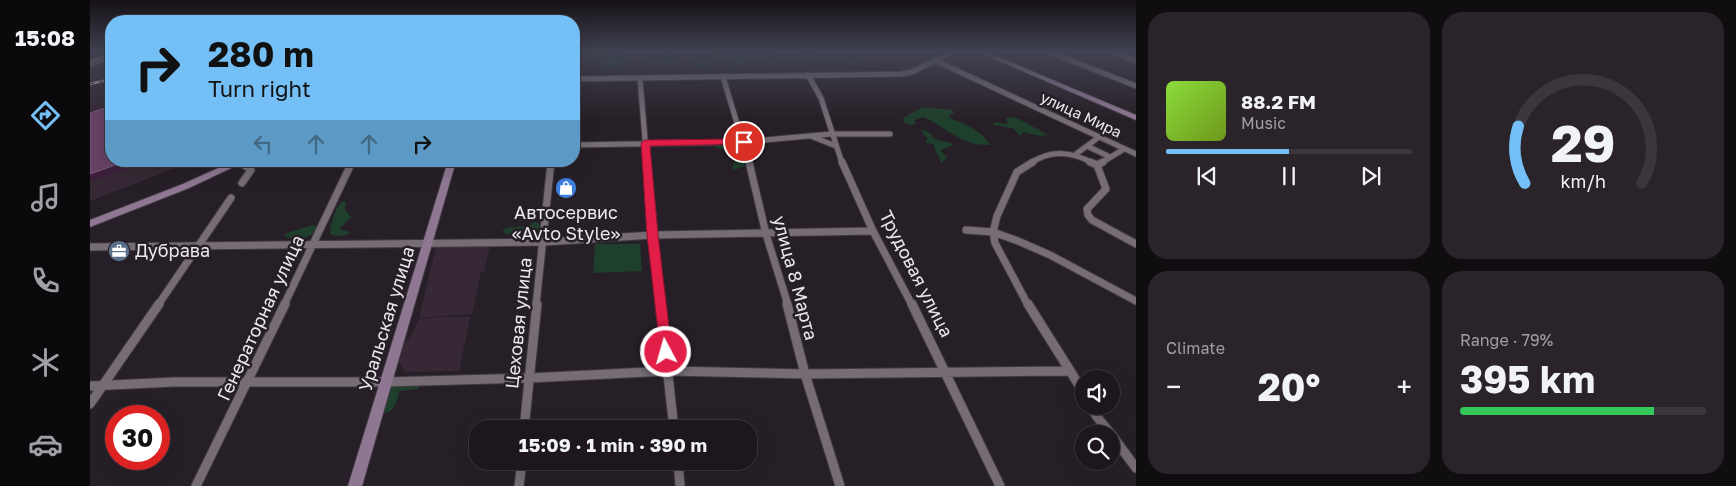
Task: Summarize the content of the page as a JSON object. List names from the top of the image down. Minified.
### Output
{"streets":{"street":["улица Мира","Трудовая улица","улица 8 Марта","Генераторная улица","Уральская улица","Цеховая улица"]},"places":{"shop":["Автосервис «Avto Style»"],"office":["Дубрава"]},"page":{"tabs":"15:08","turn":["280 m","Turn right"],"song":["88.2 FM","Music"],"tile":["Climate",["Range · 79%","395 km"]],"heat":["−","20°","+"],"limit":"30","trip":"15:09 · 1 min · 390 m","gauge":["29","km/h"]}}
